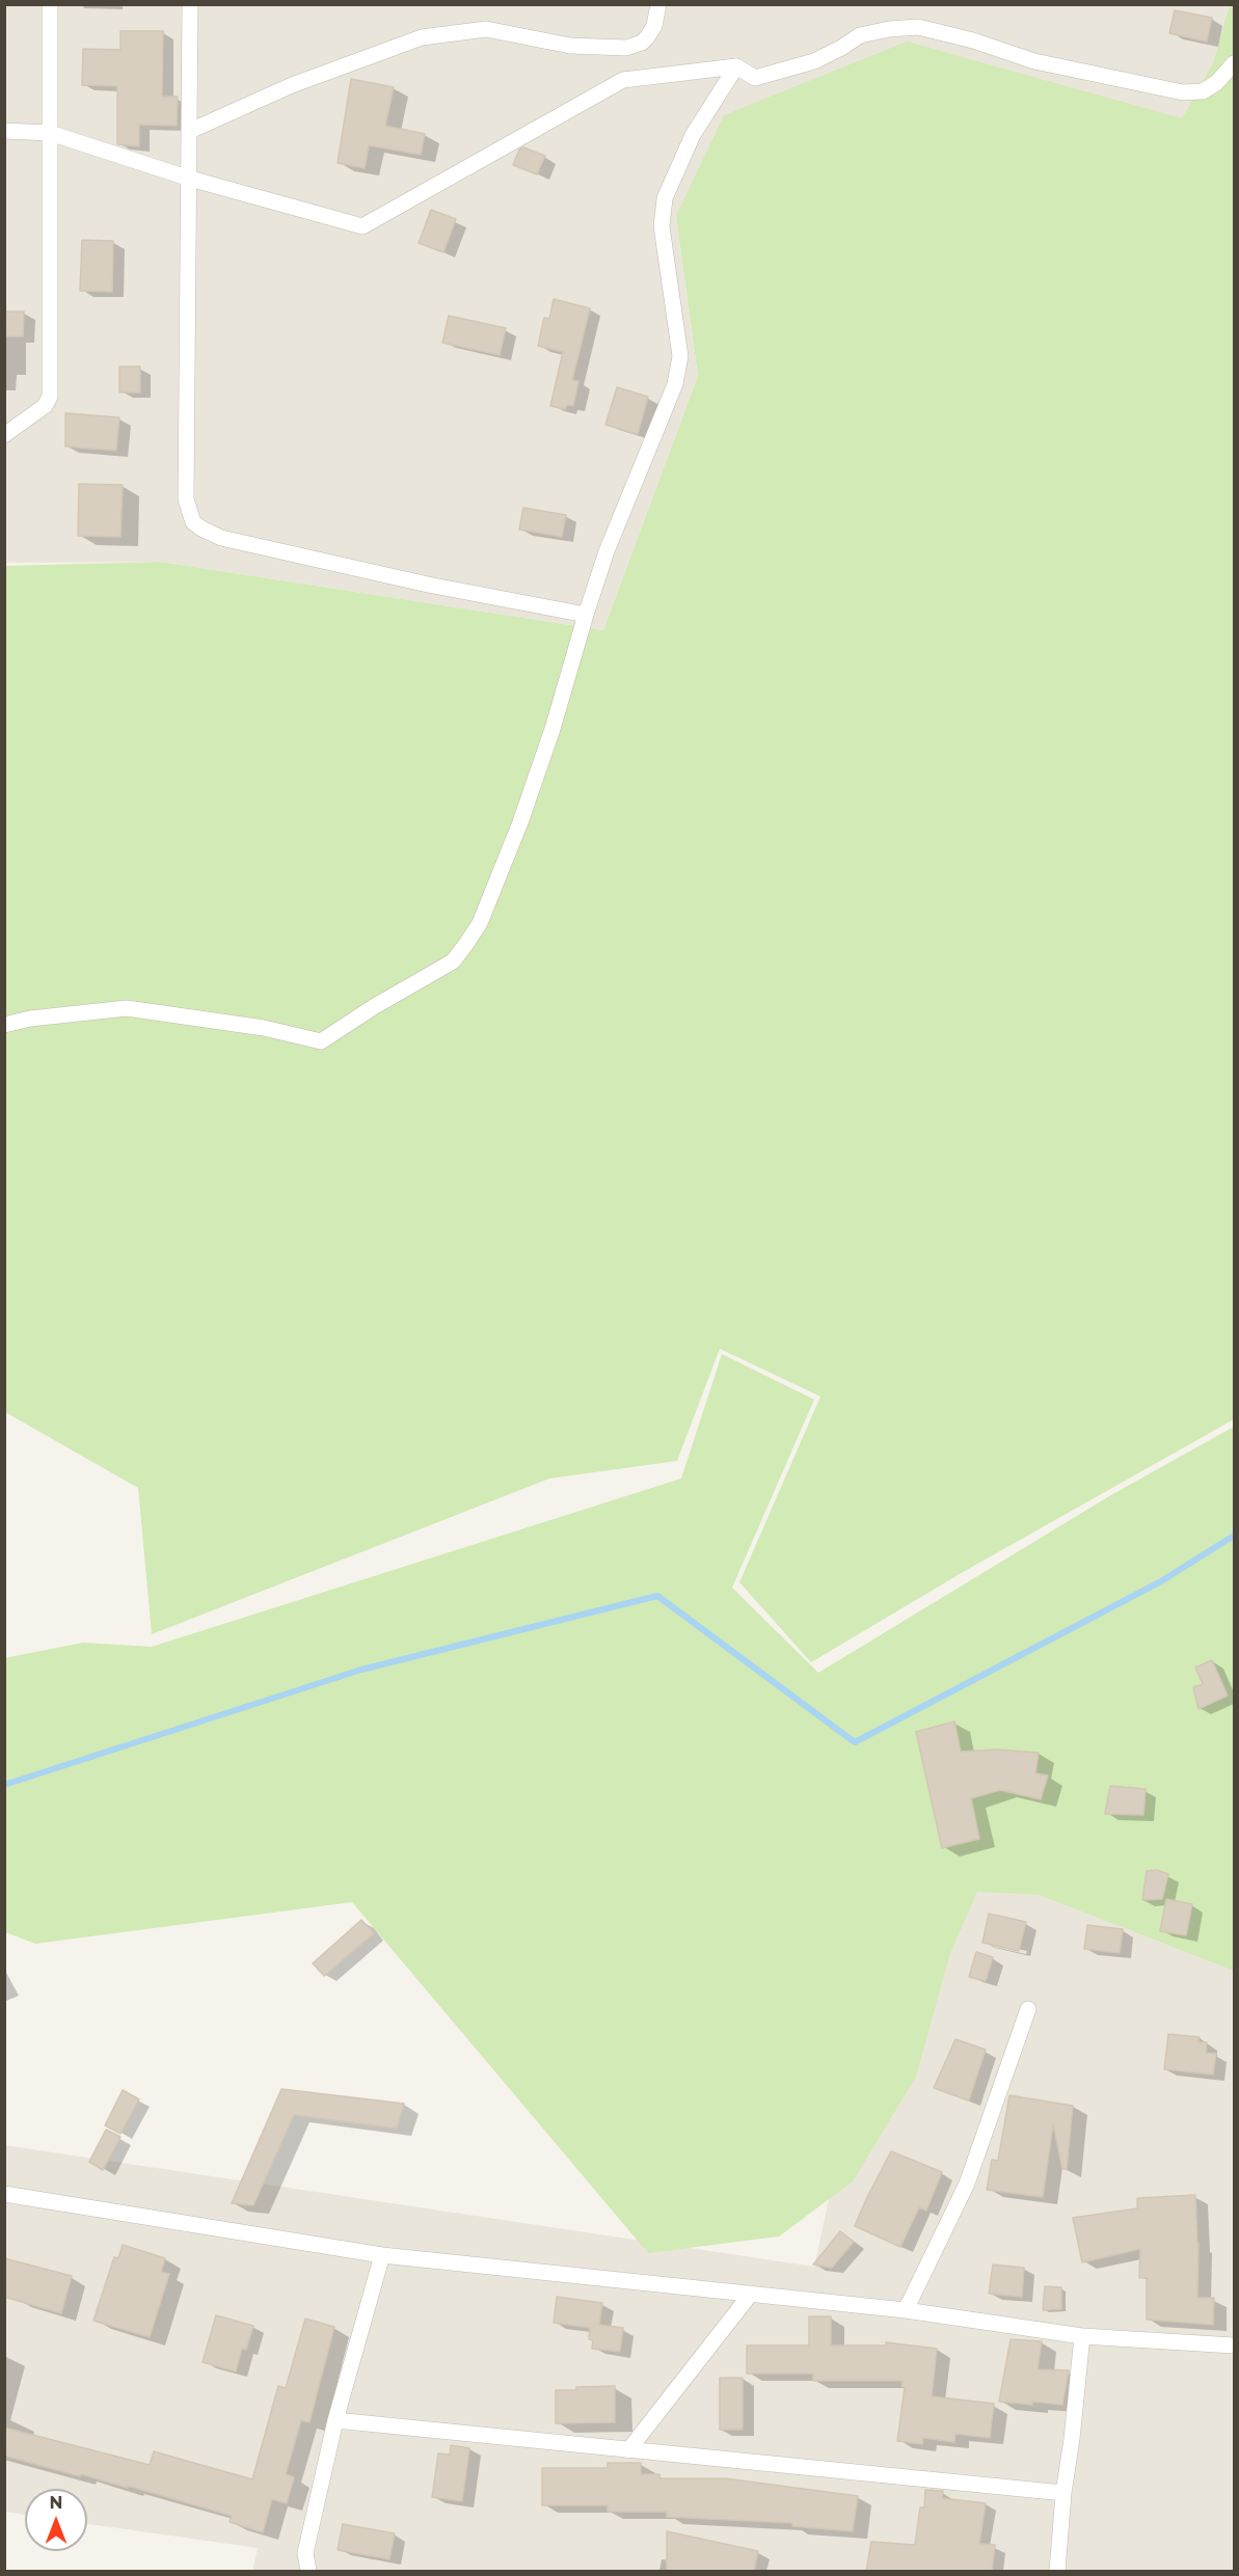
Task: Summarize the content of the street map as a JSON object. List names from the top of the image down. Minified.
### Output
{"north":"top"}
